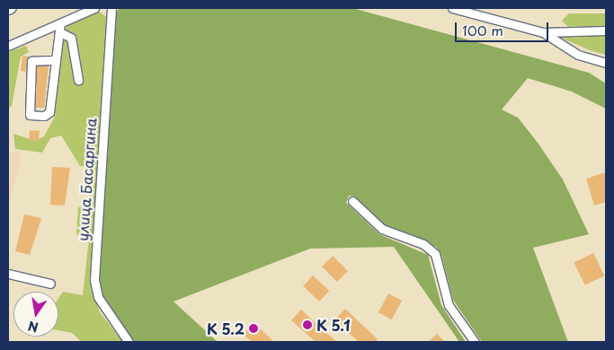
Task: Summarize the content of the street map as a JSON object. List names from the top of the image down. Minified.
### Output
{"streets":{"street":["улица Басаргина"]},"places":["К 5.1","К 5.2"],"scale_bar":"100 m","north":"bottom"}
